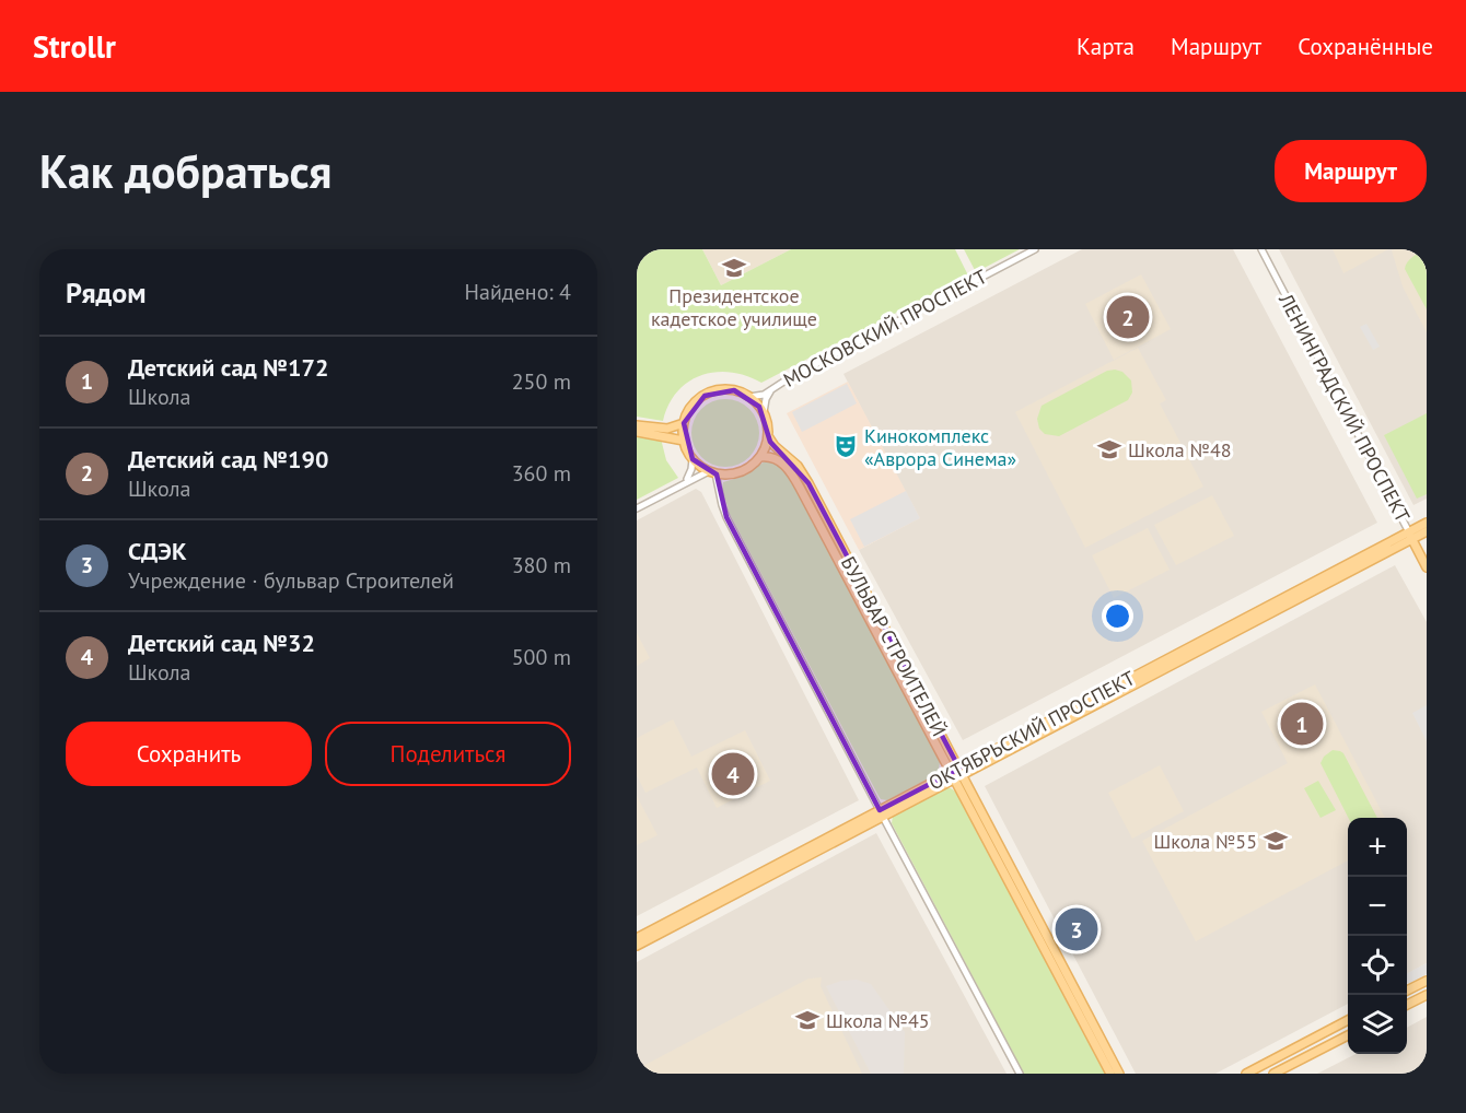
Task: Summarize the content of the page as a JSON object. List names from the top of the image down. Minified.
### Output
{"streets":{"main road":["ЛЕНИНГРАДСКИЙ ПРОСПЕКТ","БУЛЬВАР СТРОИТЕЛЕЙ","ОКТЯБРЬСКИЙ ПРОСПЕКТ"],"street":["МОСКОВСКИЙ ПРОСПЕКТ"]},"crossings":[["МОСКОВСКИЙ ПРОСПЕКТ","БУЛЬВАР СТРОИТЕЛЕЙ"],["ЛЕНИНГРАДСКИЙ ПРОСПЕКТ","ОКТЯБРЬСКИЙ ПРОСПЕКТ"],["БУЛЬВАР СТРОИТЕЛЕЙ","ОКТЯБРЬСКИЙ ПРОСПЕКТ"]],"places":{"school or university":["Президентское кадетское училище","Школа №48","Школа №55","Школа №45"],"theatre":["Кинокомплекс «Аврора Синема»"]},"page":{"header":"Strollr","nav":["Карта","Маршрут","Сохранённые"],"buttons":["Маршрут",["Сохранить","Поделиться"]],"title":"Как добраться","heading":["Рядом","Найдено: 4"],"pins":["2","1","4","3"],"list":[{"mark":"1","name":"Детский сад №172","note":"Школа","value":"250 m"},{"mark":"2","name":"Детский сад №190","note":"Школа","value":"360 m"},{"mark":"3","name":"СДЭК","note":"Учреждение · бульвар Строителей","value":"380 m"},{"mark":"4","name":"Детский сад №32","note":"Школа","value":"500 m"}],"map_buttons":["+","−"]}}
